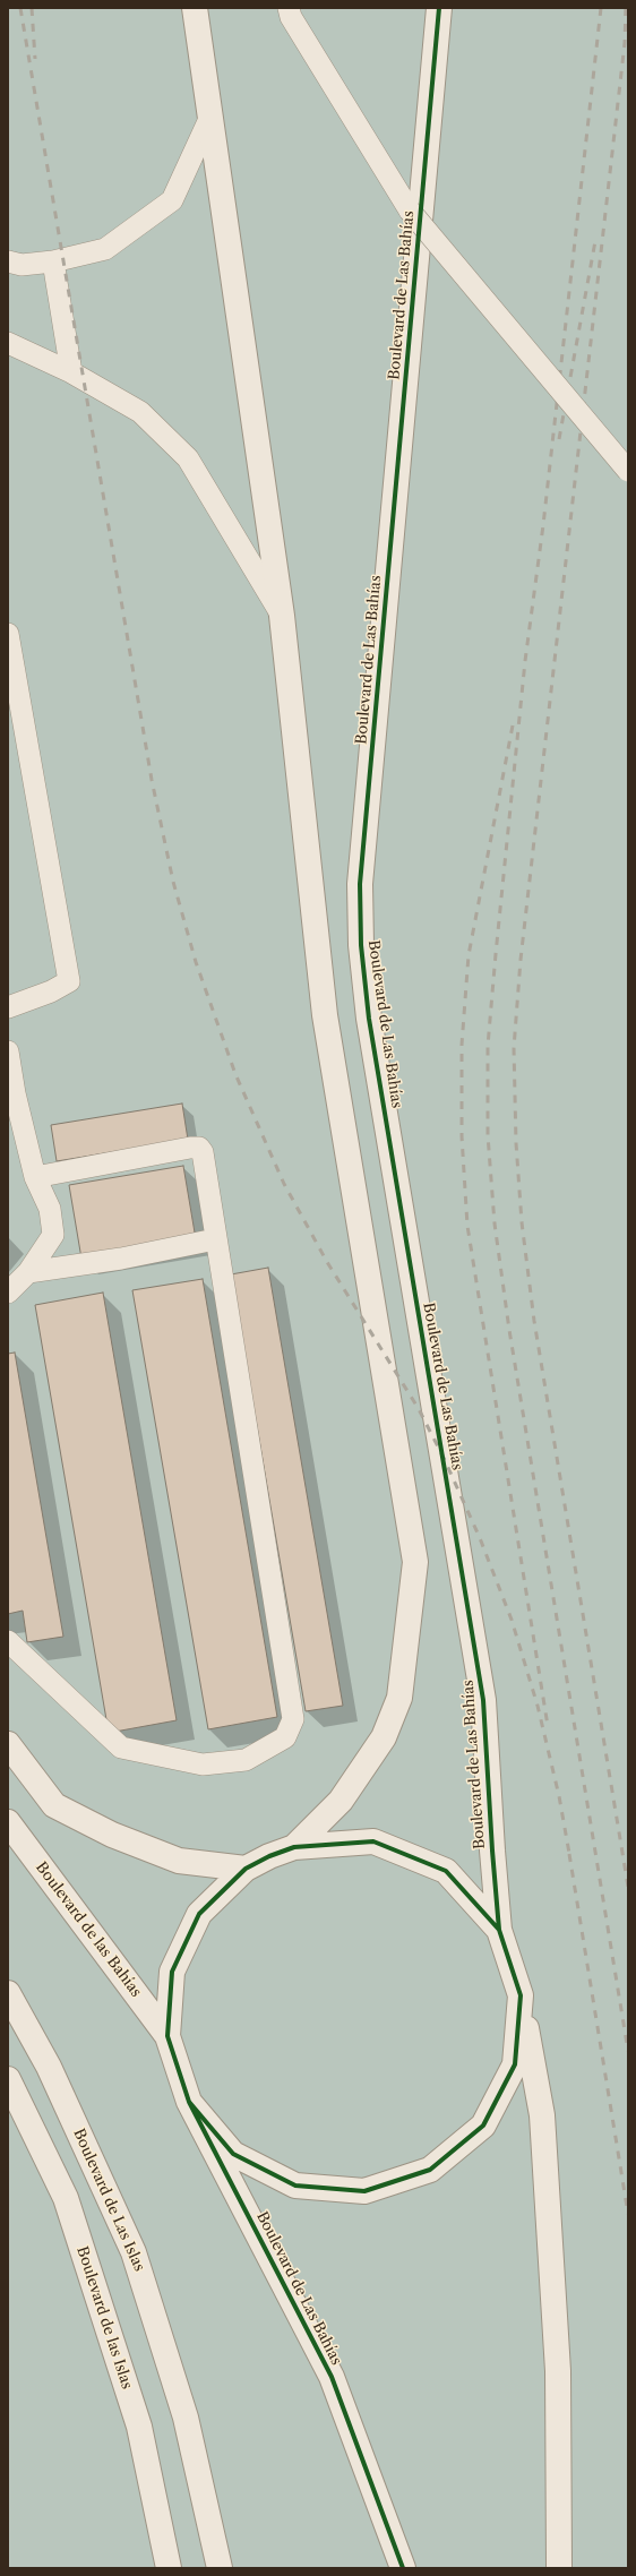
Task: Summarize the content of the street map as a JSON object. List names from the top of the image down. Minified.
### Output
{"streets":{"street":["Boulevard de Las Bahías","Boulevard de las Bahías","Boulevard de Las Islas","Boulevard de las Islas"]}}
